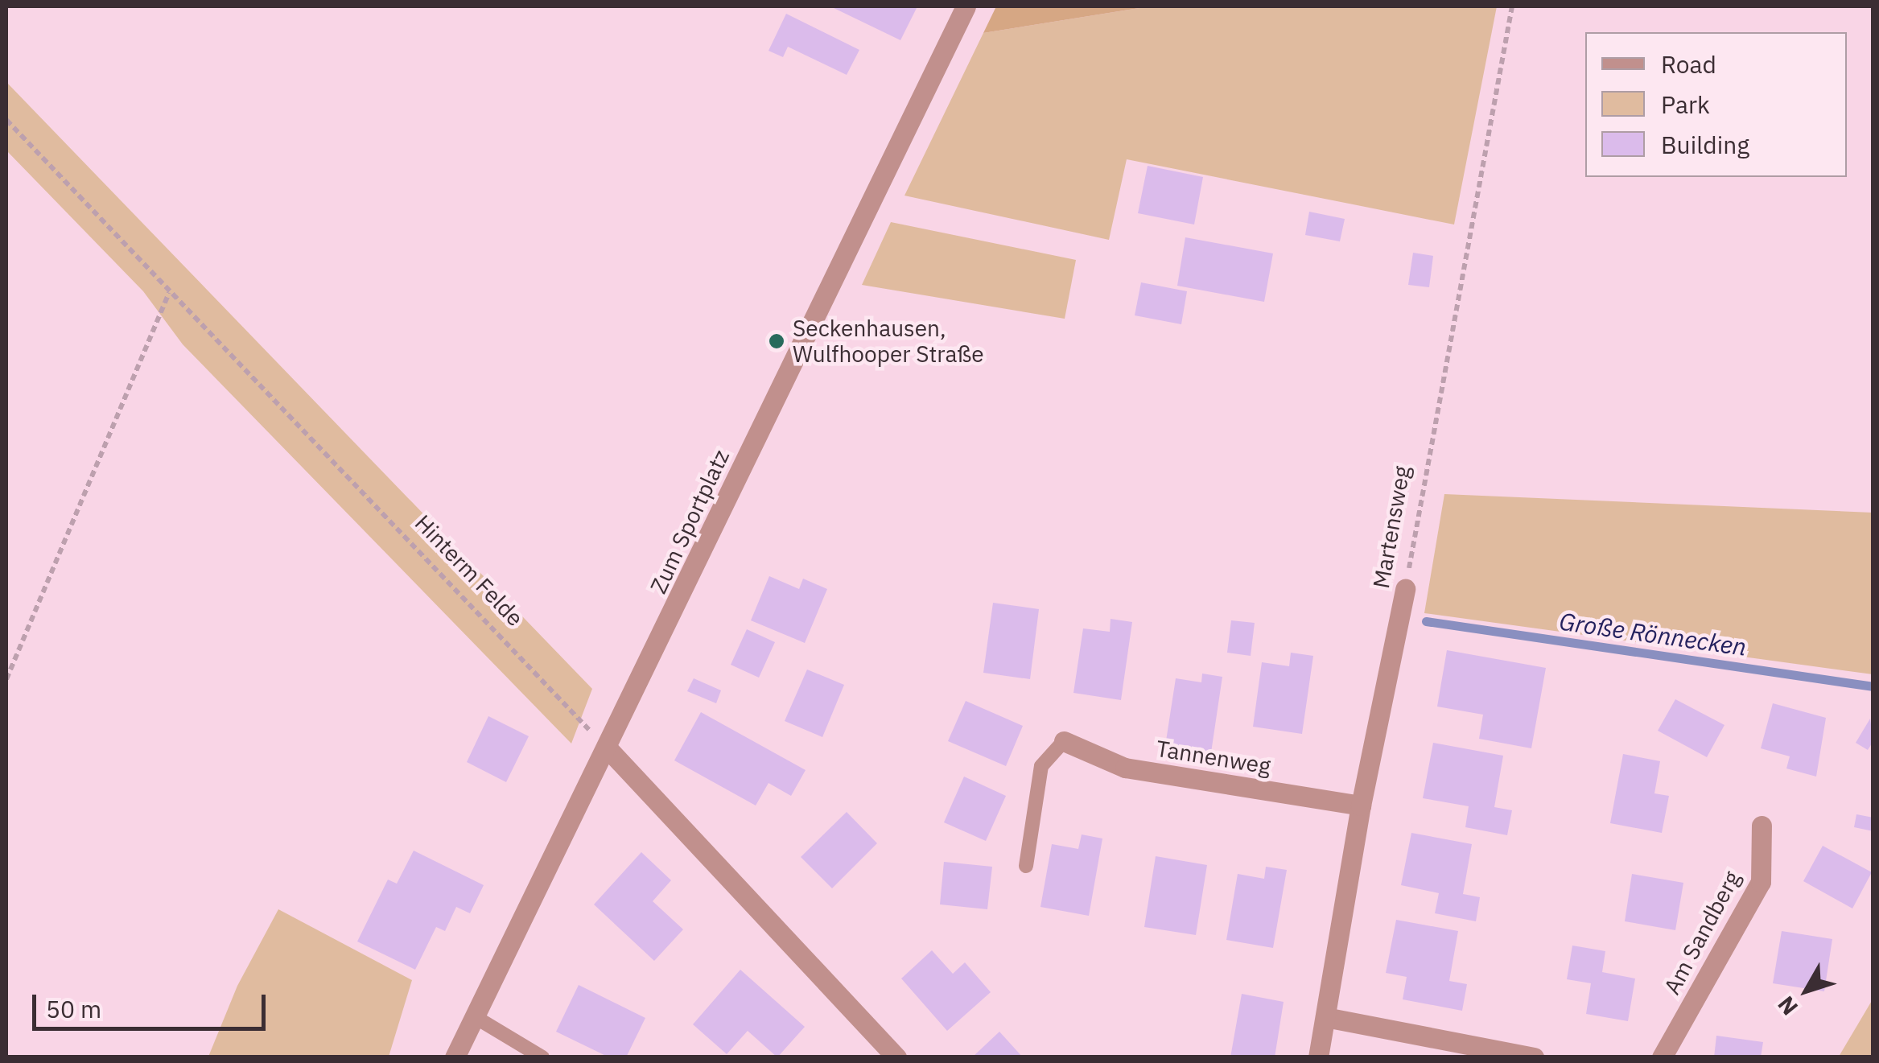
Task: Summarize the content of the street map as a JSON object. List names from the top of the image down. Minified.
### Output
{"streets":{"street":["Zum Sportplatz","Martensweg","Tannenweg","Am Sandberg"],"path":["Hinterm Felde"]},"crossings":[["Zum Sportplatz","Hinterm Felde"],["Martensweg","Tannenweg"]],"water":["Große Rönnecken"],"places":["Seckenhausen, Wulfhooper Straße"],"legend":["Road","Park","Building"],"scale_bar":"50 m","north":"bottom left"}
